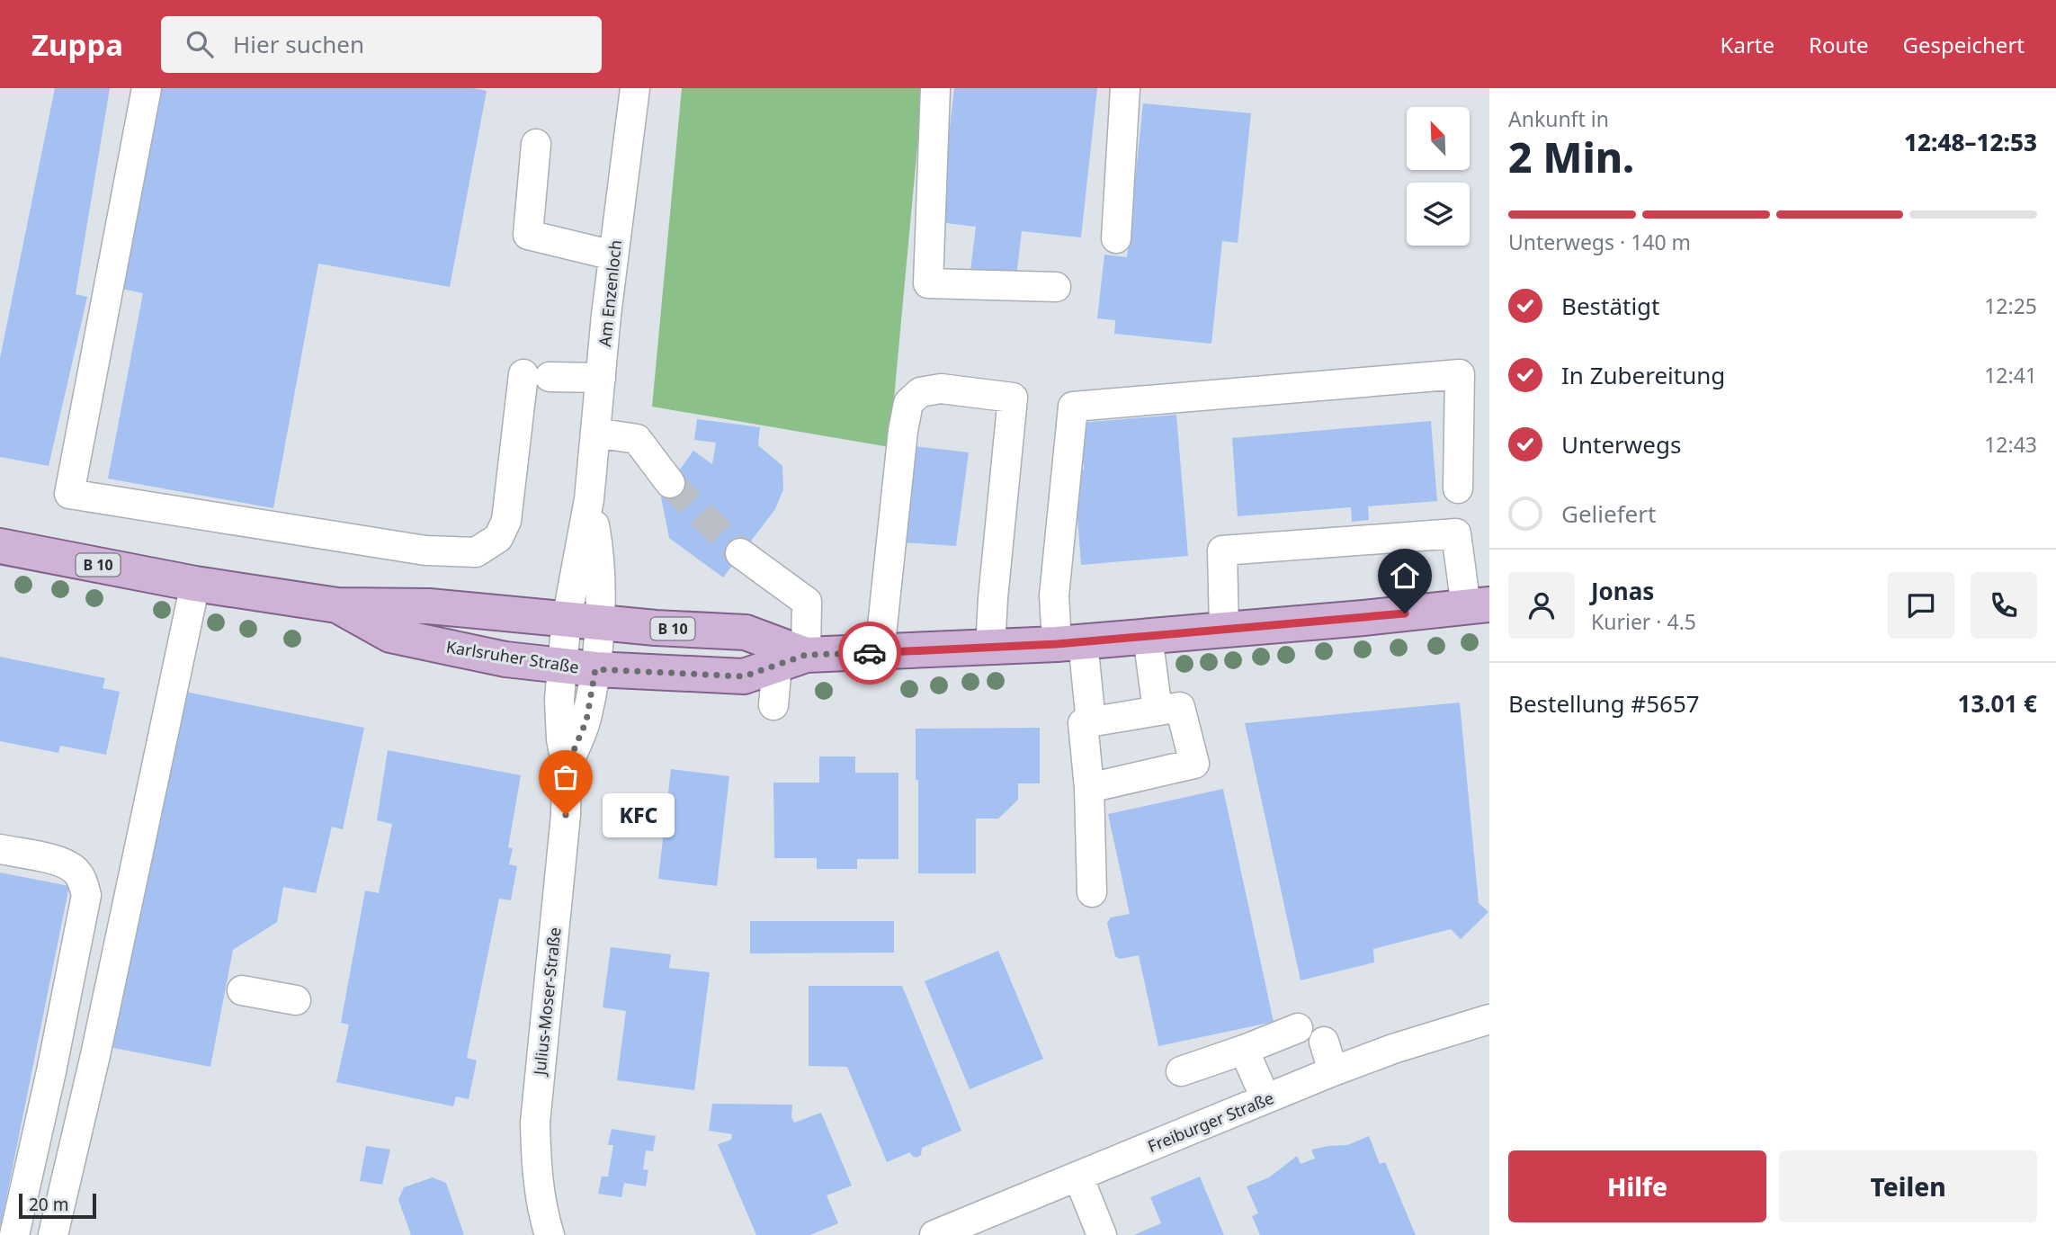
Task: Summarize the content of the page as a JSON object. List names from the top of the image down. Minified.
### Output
{"streets":{"main road":["B 10","Karlsruher Straße"],"street":["Am Enzenloch","Julius-Moser-Straße","Freiburger Straße"]},"crossings":[["Am Enzenloch","Karlsruher Straße"],["Am Enzenloch","Julius-Moser-Straße"],["Karlsruher Straße","Julius-Moser-Straße"]],"places":["KFC"],"scale_bar":"20 m","north":"top left","page":{"header":"Zuppa","search":"Hier suchen","nav":["Karte","Route","Gespeichert"],"heading":["2 Min.","Ankunft in","12:48–12:53"],"panel":["Jonas","Kurier · 4.5","Bestellung #5657","13.01 €"],"bar":"Unterwegs · 140 m","list":[["Bestätigt","12:25"],["In Zubereitung","12:41"],["Unterwegs","12:43"],"Geliefert"],"bubble":"KFC","buttons":["Hilfe","Teilen"],"scale":"20 m"}}
